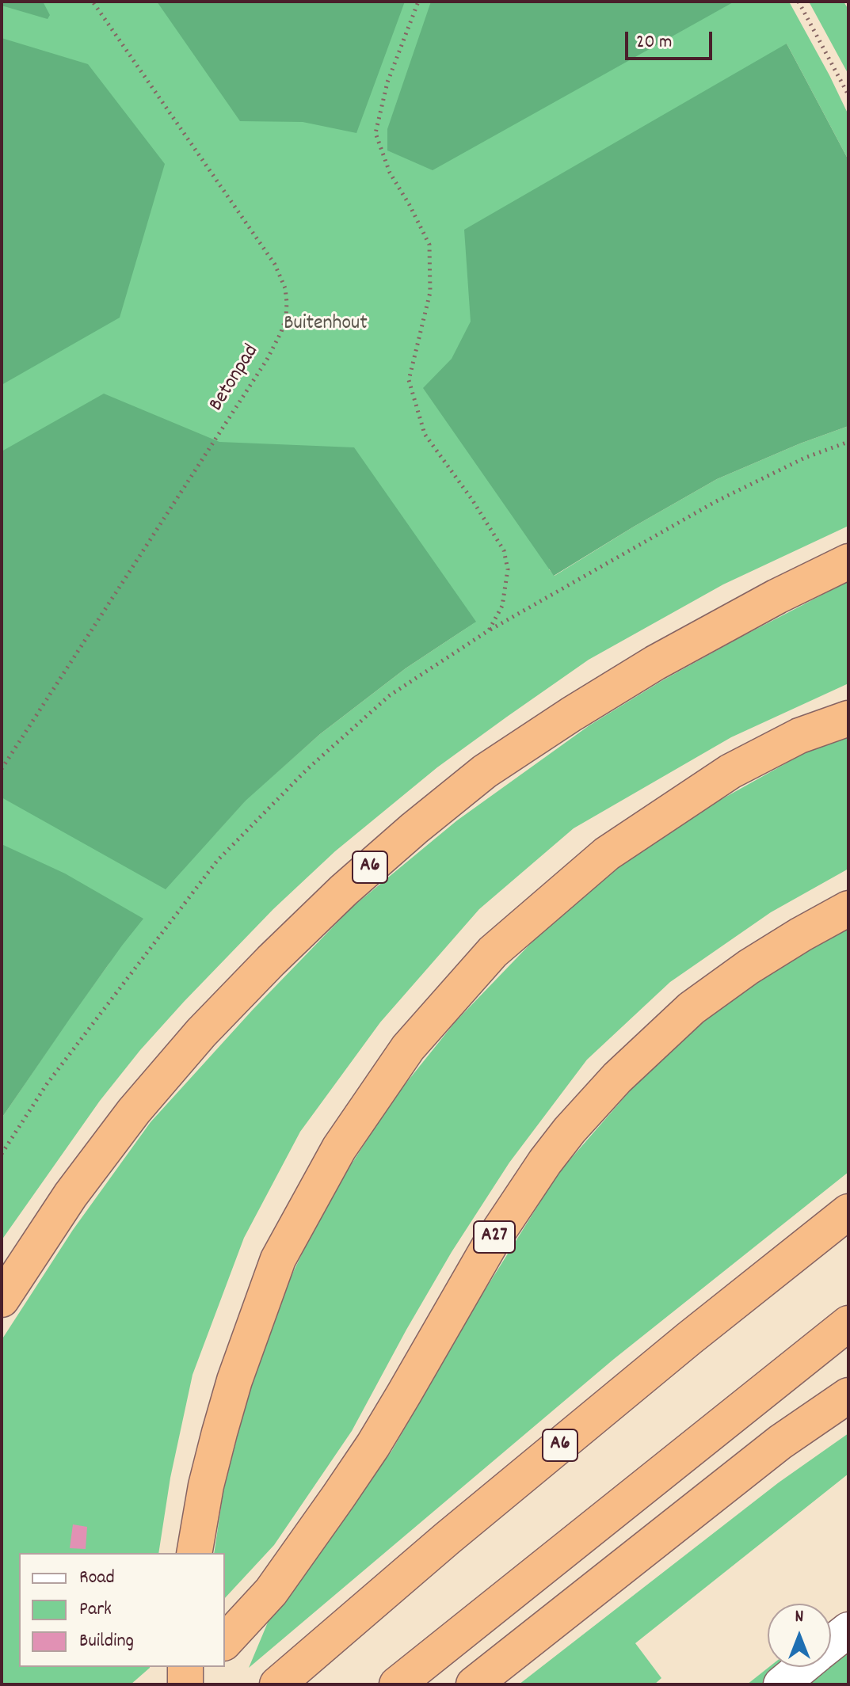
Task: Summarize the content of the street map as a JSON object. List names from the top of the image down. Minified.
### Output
{"streets":{"highway":["A6","A27"],"path":["Betonpad"]},"parks":["Buitenhout"],"legend":["Road","Park","Building"],"scale_bar":"20 m","north":"top"}
